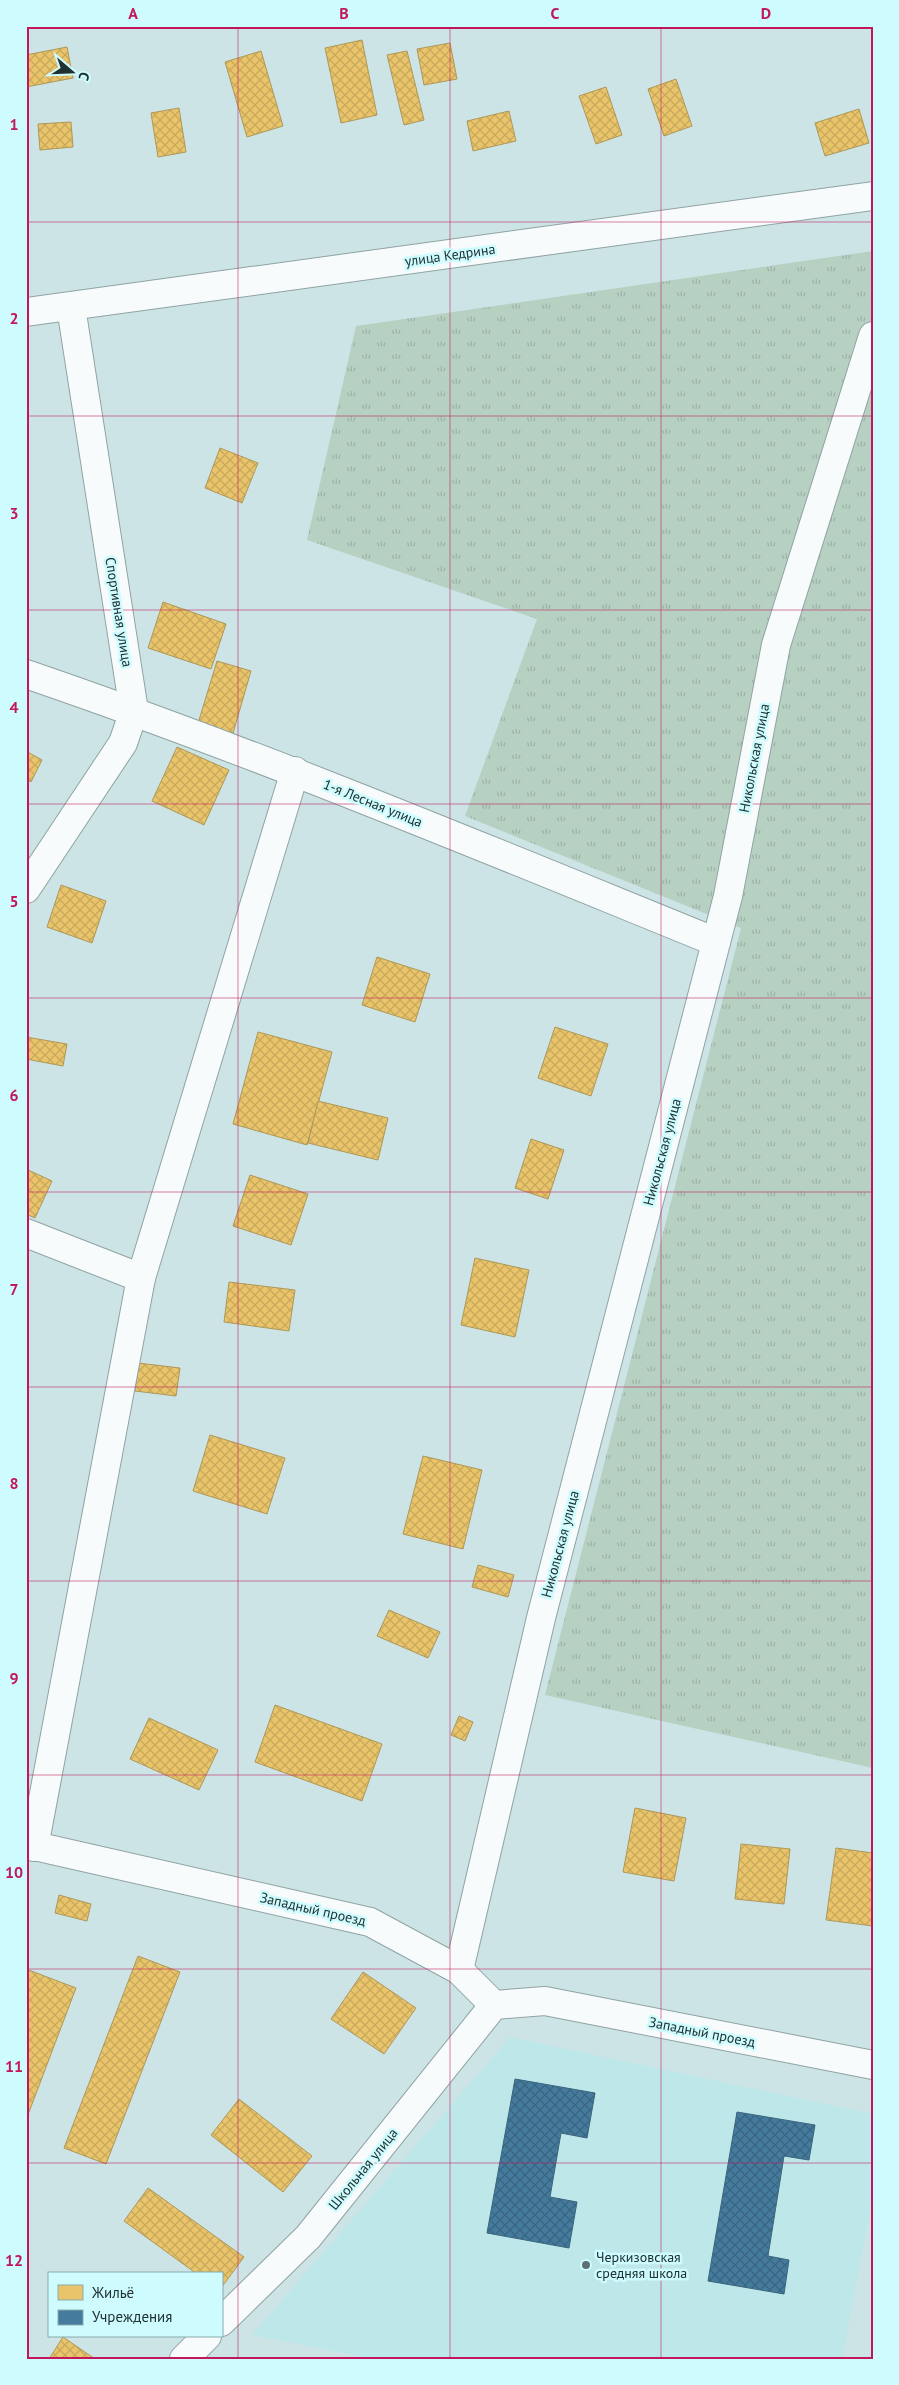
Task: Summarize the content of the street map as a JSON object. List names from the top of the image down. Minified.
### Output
{"streets":{"street":["улица Кедрина","Спортивная улица","Никольская улица","1-я Лесная улица","Западный проезд","Школьная улица"]},"crossings":[["улица Кедрина","Спортивная улица"],["Спортивная улица","1-я Лесная улица"],["Никольская улица","1-я Лесная улица"],["Никольская улица","Западный проезд"],["Западный проезд","Школьная улица"]],"places":["Черкизовская средняя школа"],"legend":["Жильё","Учреждения"],"north":"right","grid":{"columns":["A","B","C","D"],"rows":["1","2","3","4","5","6","7","8","9","10","11","12"]}}
